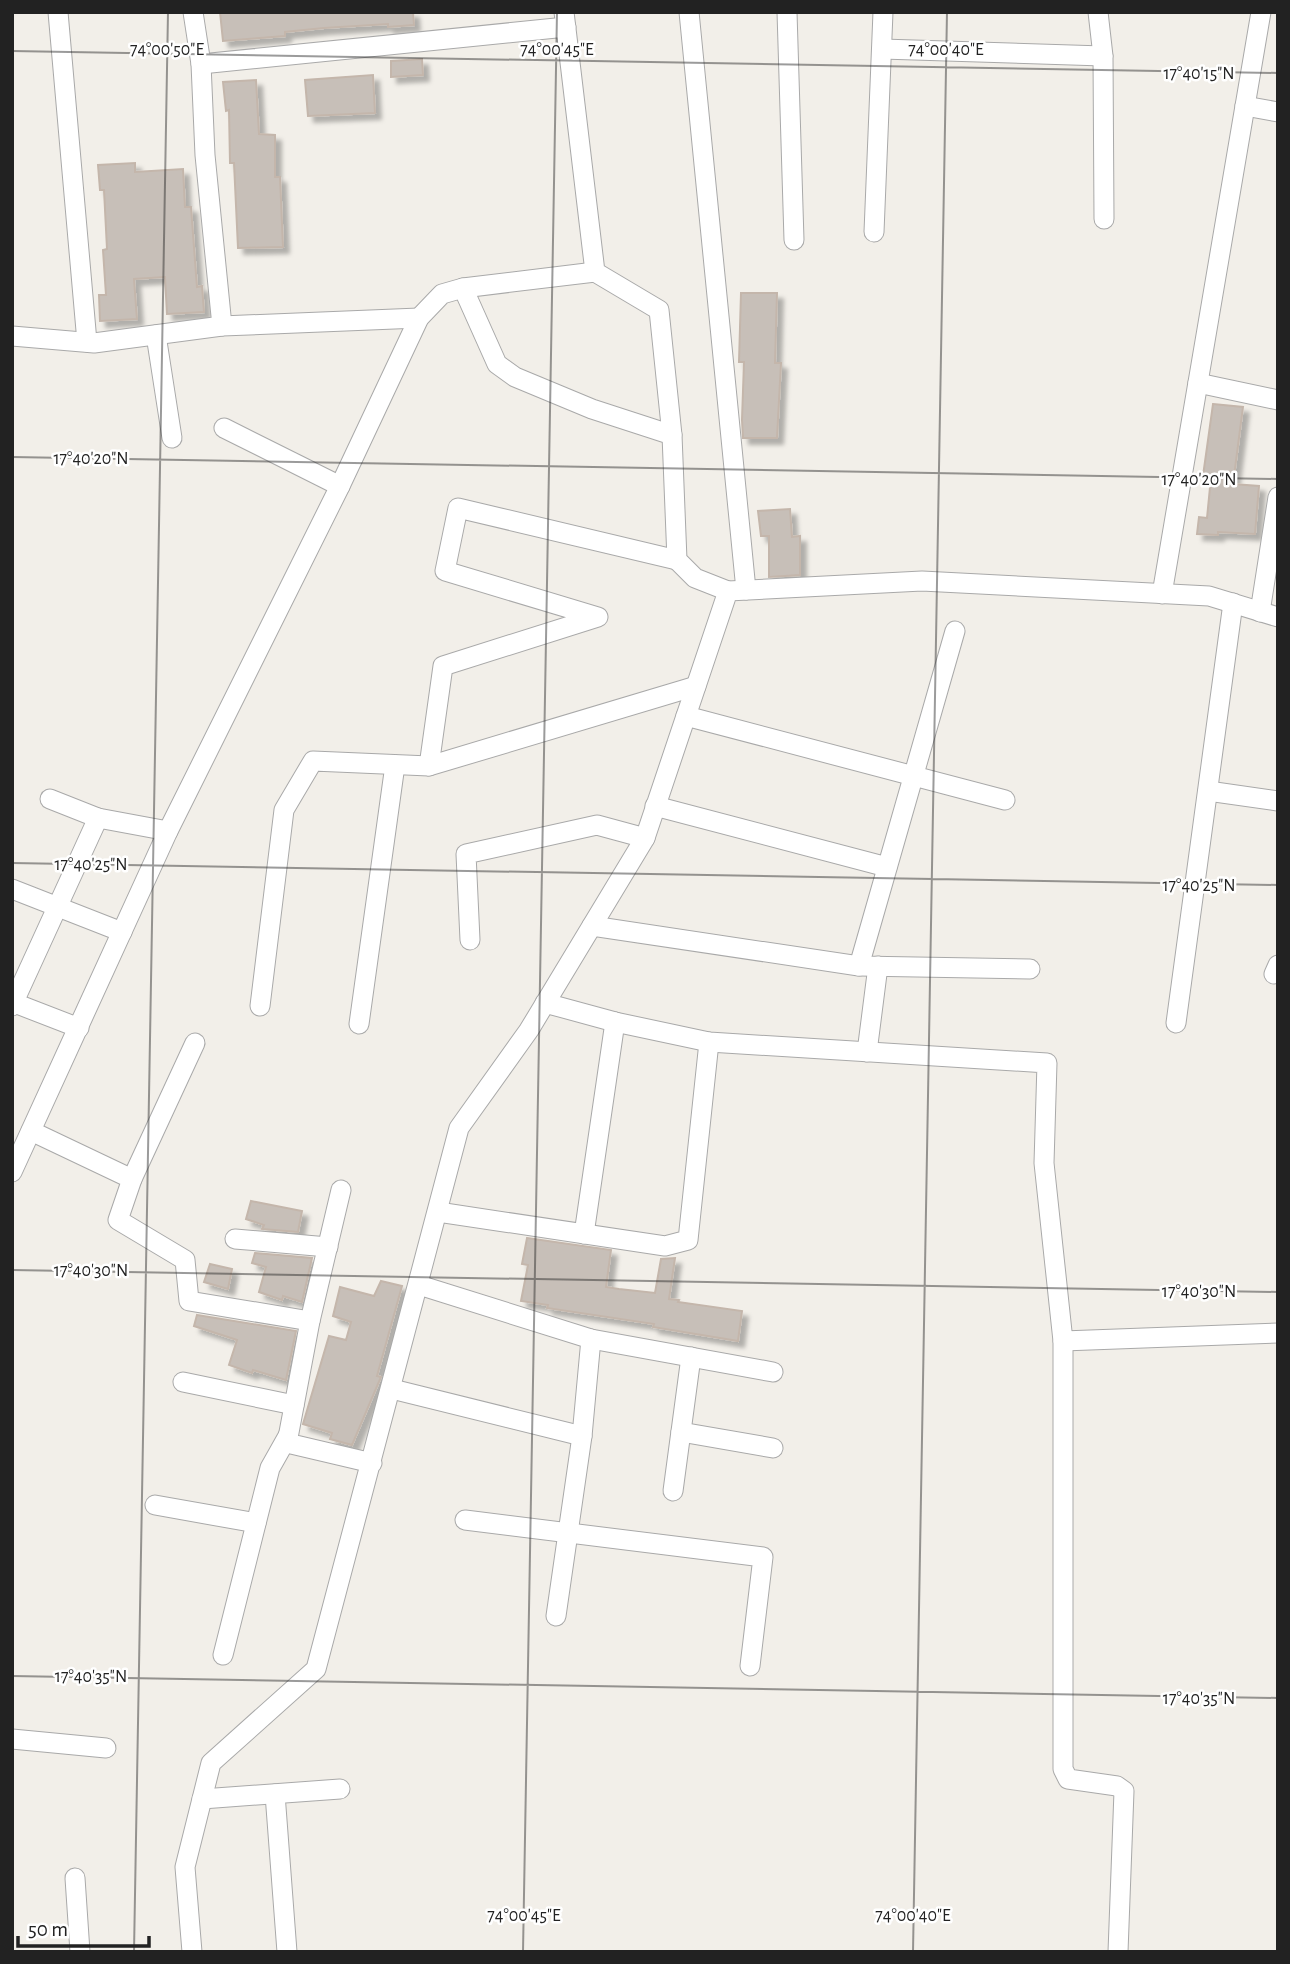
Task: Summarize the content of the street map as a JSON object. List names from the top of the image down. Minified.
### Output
{"scale_bar":"50 m","coordinates":["74°00'50\"E","74°00'45\"E","74°00'40\"E","17°40'15\"N","17°40'20\"N","17°40'25\"N","17°40'30\"N","17°40'35\"N"]}
